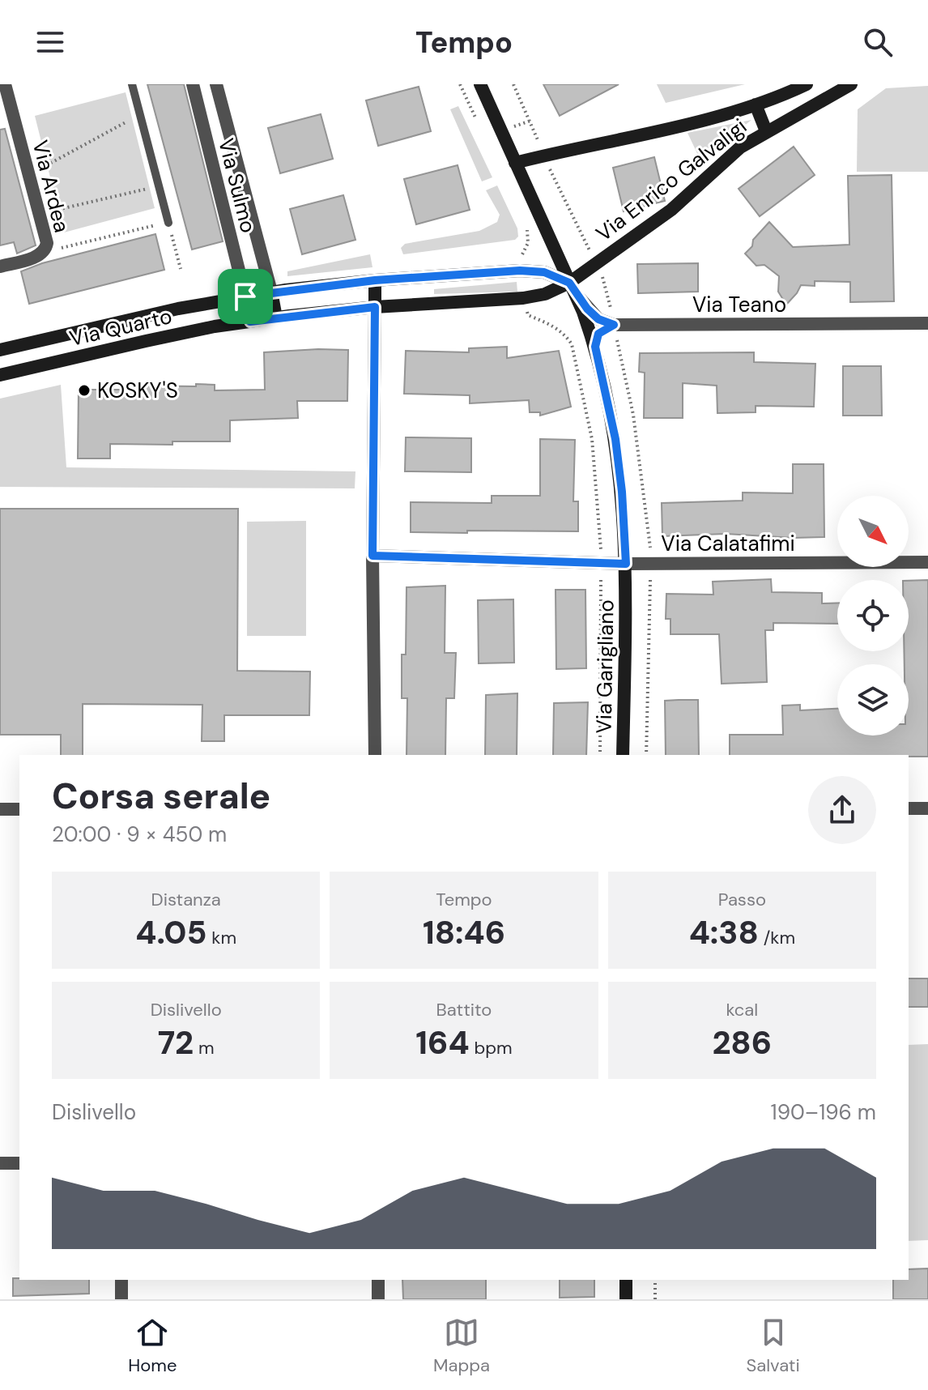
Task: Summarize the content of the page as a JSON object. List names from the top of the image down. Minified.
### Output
{"streets":{"street":["Via Enrico Galvaligi","Via Sulmo","Via Ardea","Via Teano","Via Quarto","Via Calatafimi","Via Garigliano"]},"crossings":[["Via Enrico Galvaligi","Via Quarto"],["Via Enrico Galvaligi","Via Garigliano"],["Via Sulmo","Via Quarto"],["Via Quarto","Via Garigliano"],["Via Calatafimi","Via Garigliano"]],"places":["KOSKY'S"],"north":"bottom right","page":{"header":"Tempo","heading":["Corsa serale","20:00 · 9 × 450 m"],"stats":[["Distanza","4.05 km"],["Tempo","18:46"],["Passo","4:38 /km"],["Dislivello","72 m"],["Battito","164 bpm"],["kcal","286"]],"chart":["Dislivello","190–196 m"],"tabs":["Home","Mappa","Salvati"]}}
